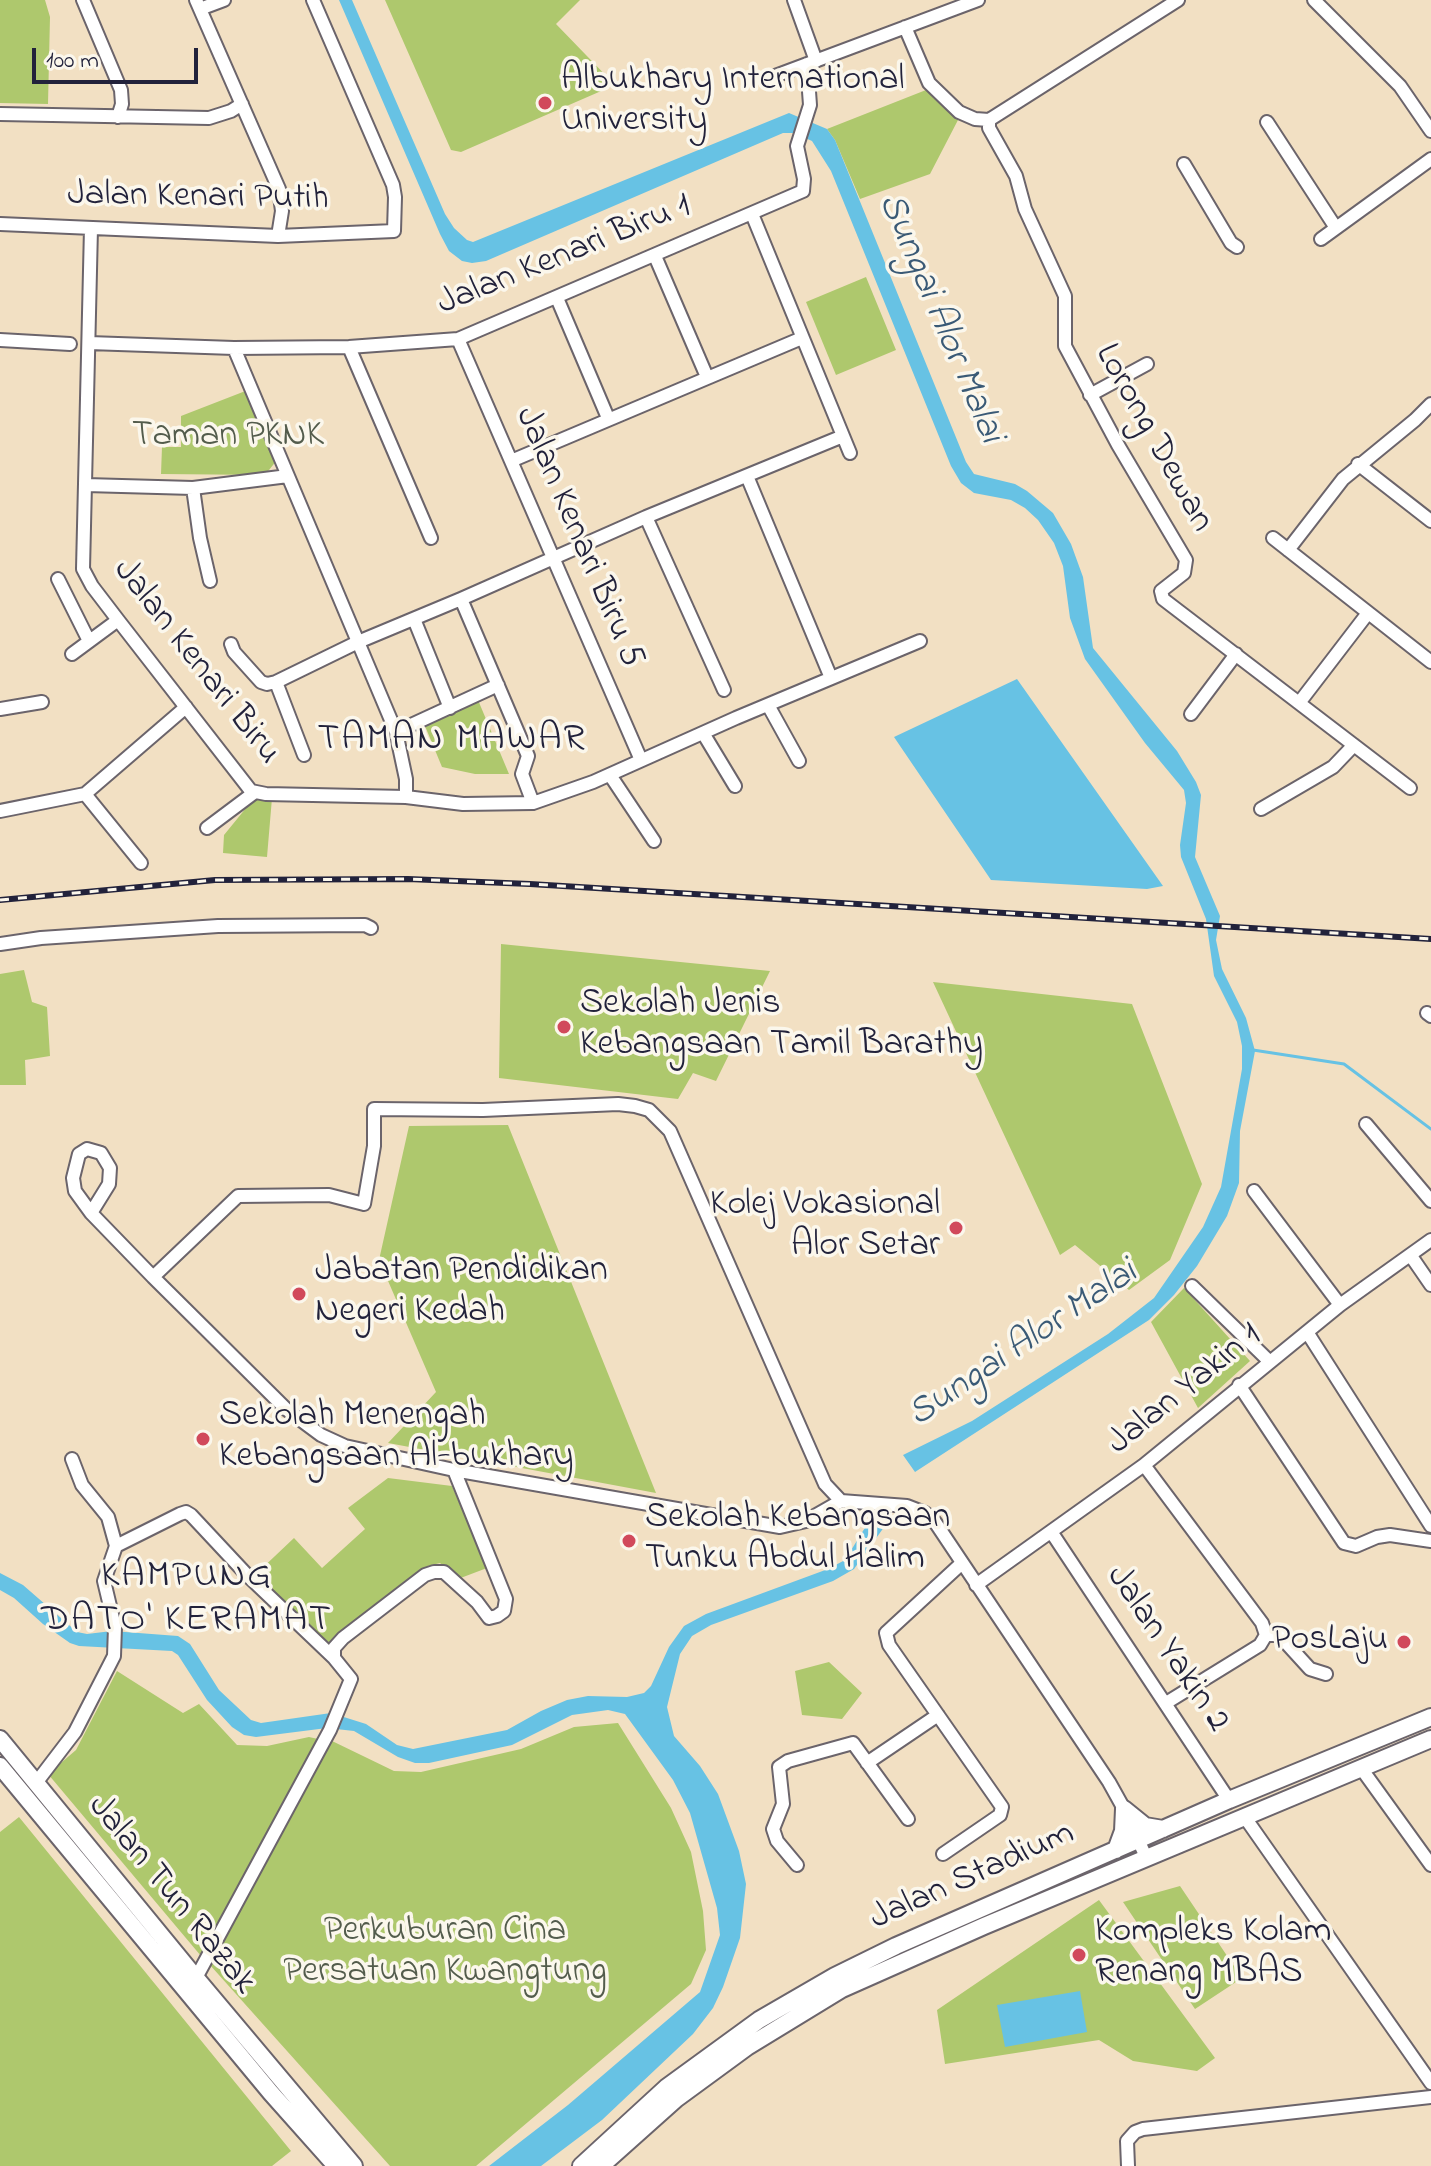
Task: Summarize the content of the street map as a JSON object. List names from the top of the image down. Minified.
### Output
{"streets":{"main road":["Jalan Stadium","Jalan Tun Razak"],"street":["Jalan Kenari Putih","Jalan Kenari Biru 1","Lorong Dewan","Jalan Kenari Biru 5","Jalan Kenari Biru","Jalan Yakin 1","Jalan Yakin 2"]},"crossings":[["Jalan Kenari Putih","Jalan Kenari Biru"],["Jalan Kenari Biru 1","Jalan Kenari Biru 5"],["Jalan Kenari Biru 1","Jalan Kenari Biru"],["Jalan Kenari Biru 5","Jalan Kenari Biru"],["Jalan Yakin 1","Jalan Yakin 2"],["Jalan Yakin 2","Jalan Stadium"]],"districts":["TAMAN MAWAR","KAMPUNG DATO' KERAMAT"],"water":["Sungai Alor Malai"],"parks":["Taman PKNK","Perkuburan Cina Persatuan Kwangtung"],"places":["Albukhary International University","Sekolah Jenis Kebangsaan Tamil Barathy","Kolej Vokasional Alor Setar","Jabatan Pendidikan Negeri Kedah","Sekolah Menengah Kebangsaan Al-bukhary","Sekolah Kebangsaan Tunku Abdul Halim","PosLaju","Kompleks Kolam Renang MBAS"],"scale_bar":"100 m"}
